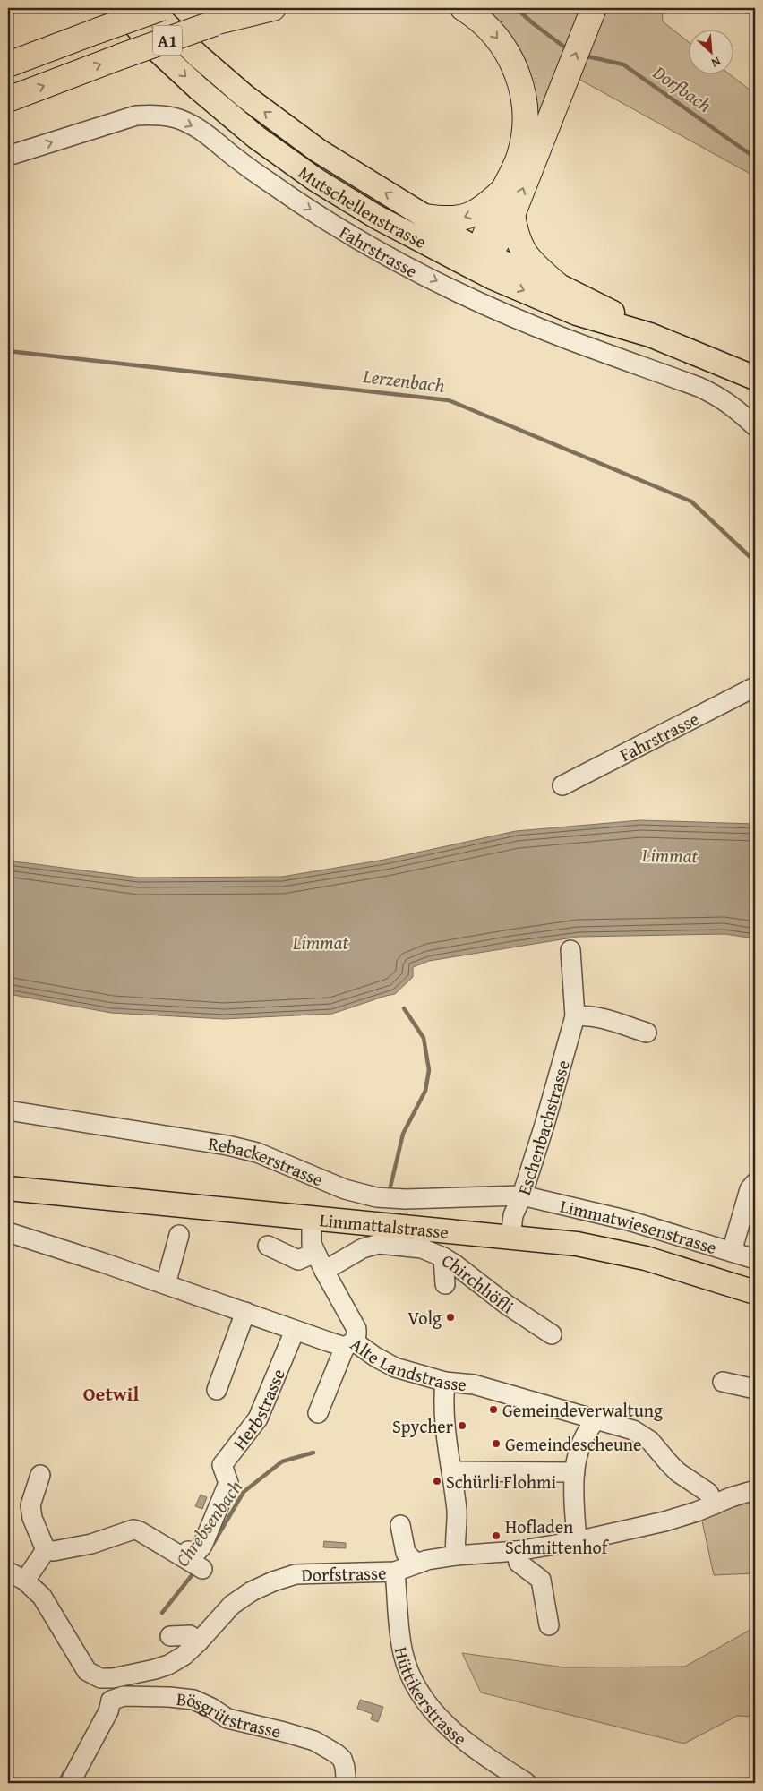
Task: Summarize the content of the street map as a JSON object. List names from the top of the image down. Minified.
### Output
{"streets":{"highway":["A1"],"main road":["Mutschellenstrasse","Limmattalstrasse"],"street":["Fahrstrasse","Eschenbachstrasse","Rebackerstrasse","Limmatwiesenstrasse","Chirchhöfli","Alte Landstrasse","Herbstrasse","Dorfstrasse","Hüttikerstrasse","Bösgrütstrasse"]},"crossings":[["Eschenbachstrasse","Rebackerstrasse"],["Eschenbachstrasse","Limmattalstrasse"],["Eschenbachstrasse","Limmatwiesenstrasse"],["Rebackerstrasse","Limmatwiesenstrasse"],["Alte Landstrasse","Herbstrasse"],["Alte Landstrasse","Dorfstrasse"],["Dorfstrasse","Hüttikerstrasse"]],"one_way":["Fahrstrasse"],"districts":["Oetwil"],"water":["Dorfbach","Lerzenbach","Limmat","Chrebsenbach"],"places":["Volg","Gemeindeverwaltung","Spycher","Gemeindescheune","Schürli Flohmi","Hofladen Schmittenhof"],"north":"bottom right"}
